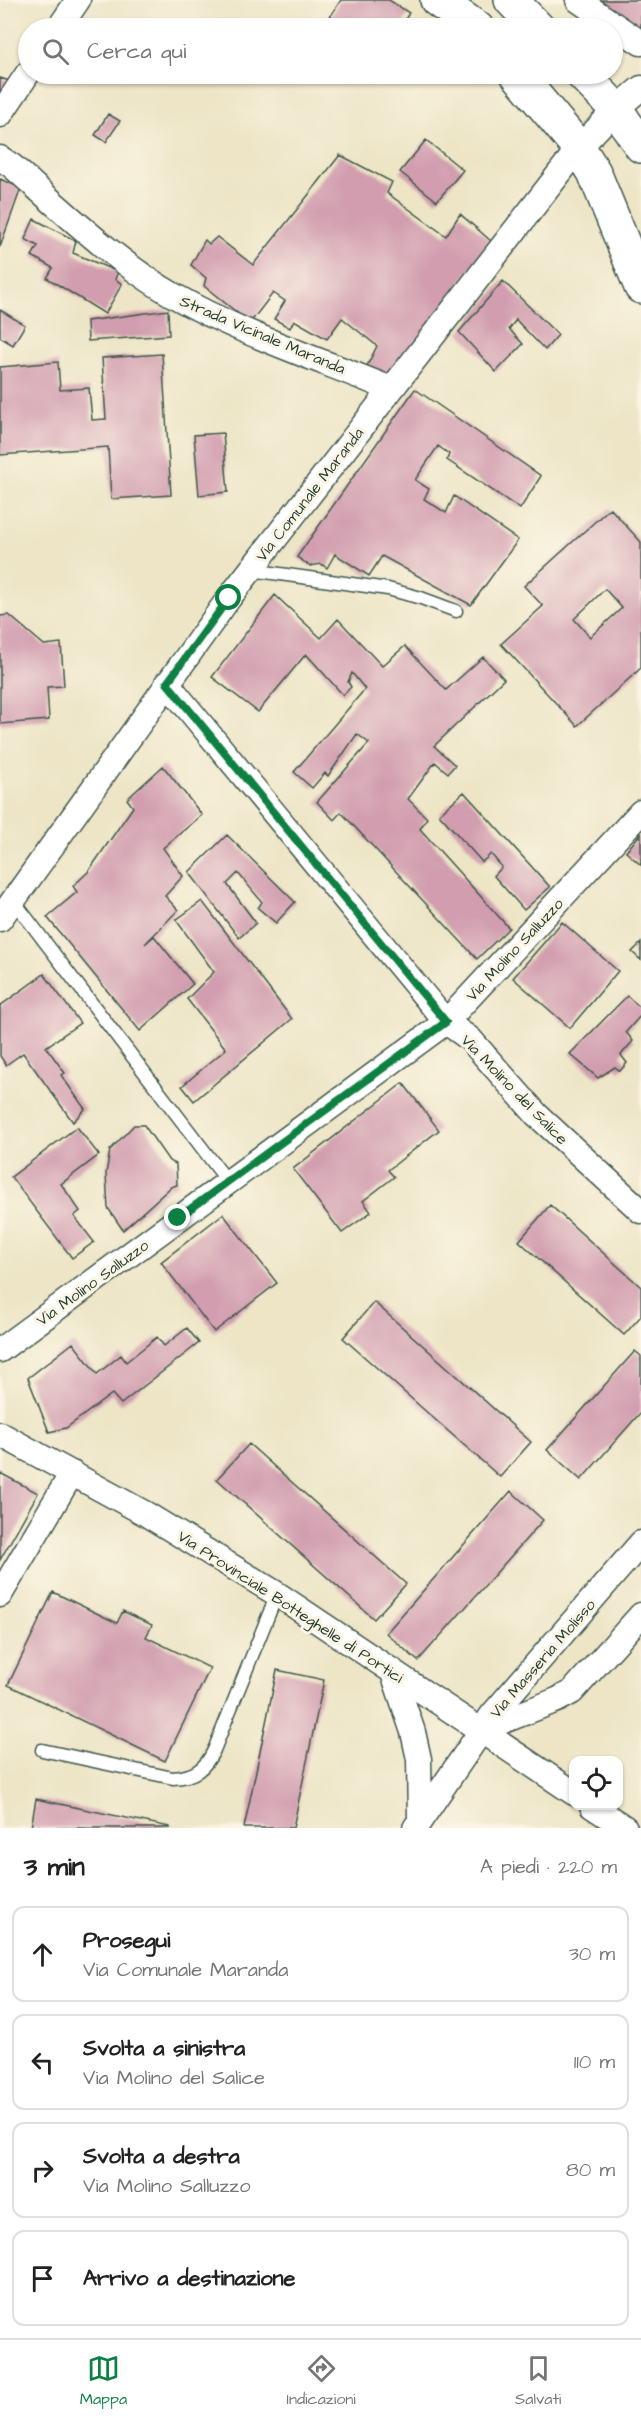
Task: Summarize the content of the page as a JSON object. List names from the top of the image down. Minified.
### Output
{"streets":{"street":["Strada Vicinale Maranda","Via Comunale Maranda","Via Molino Salluzzo","Via Molino del Salice","Via Provinciale Botteghelle di Portici","Via Masseria Molisso"]},"crossings":[["Strada Vicinale Maranda","Via Comunale Maranda"],["Via Comunale Maranda","Via Molino del Salice"],["Via Molino Salluzzo","Via Molino del Salice"],["Via Provinciale Botteghelle di Portici","Via Masseria Molisso"]],"page":{"search":"Cerca qui","heading":["3 min","A piedi · 220 m"],"list":[["Prosegui","Via Comunale Maranda","30 m"],["Svolta a sinistra","Via Molino del Salice","110 m"],["Svolta a destra","Via Molino Salluzzo","80 m"],"Arrivo a destinazione"],"nav":["Mappa","Indicazioni","Salvati"]}}
